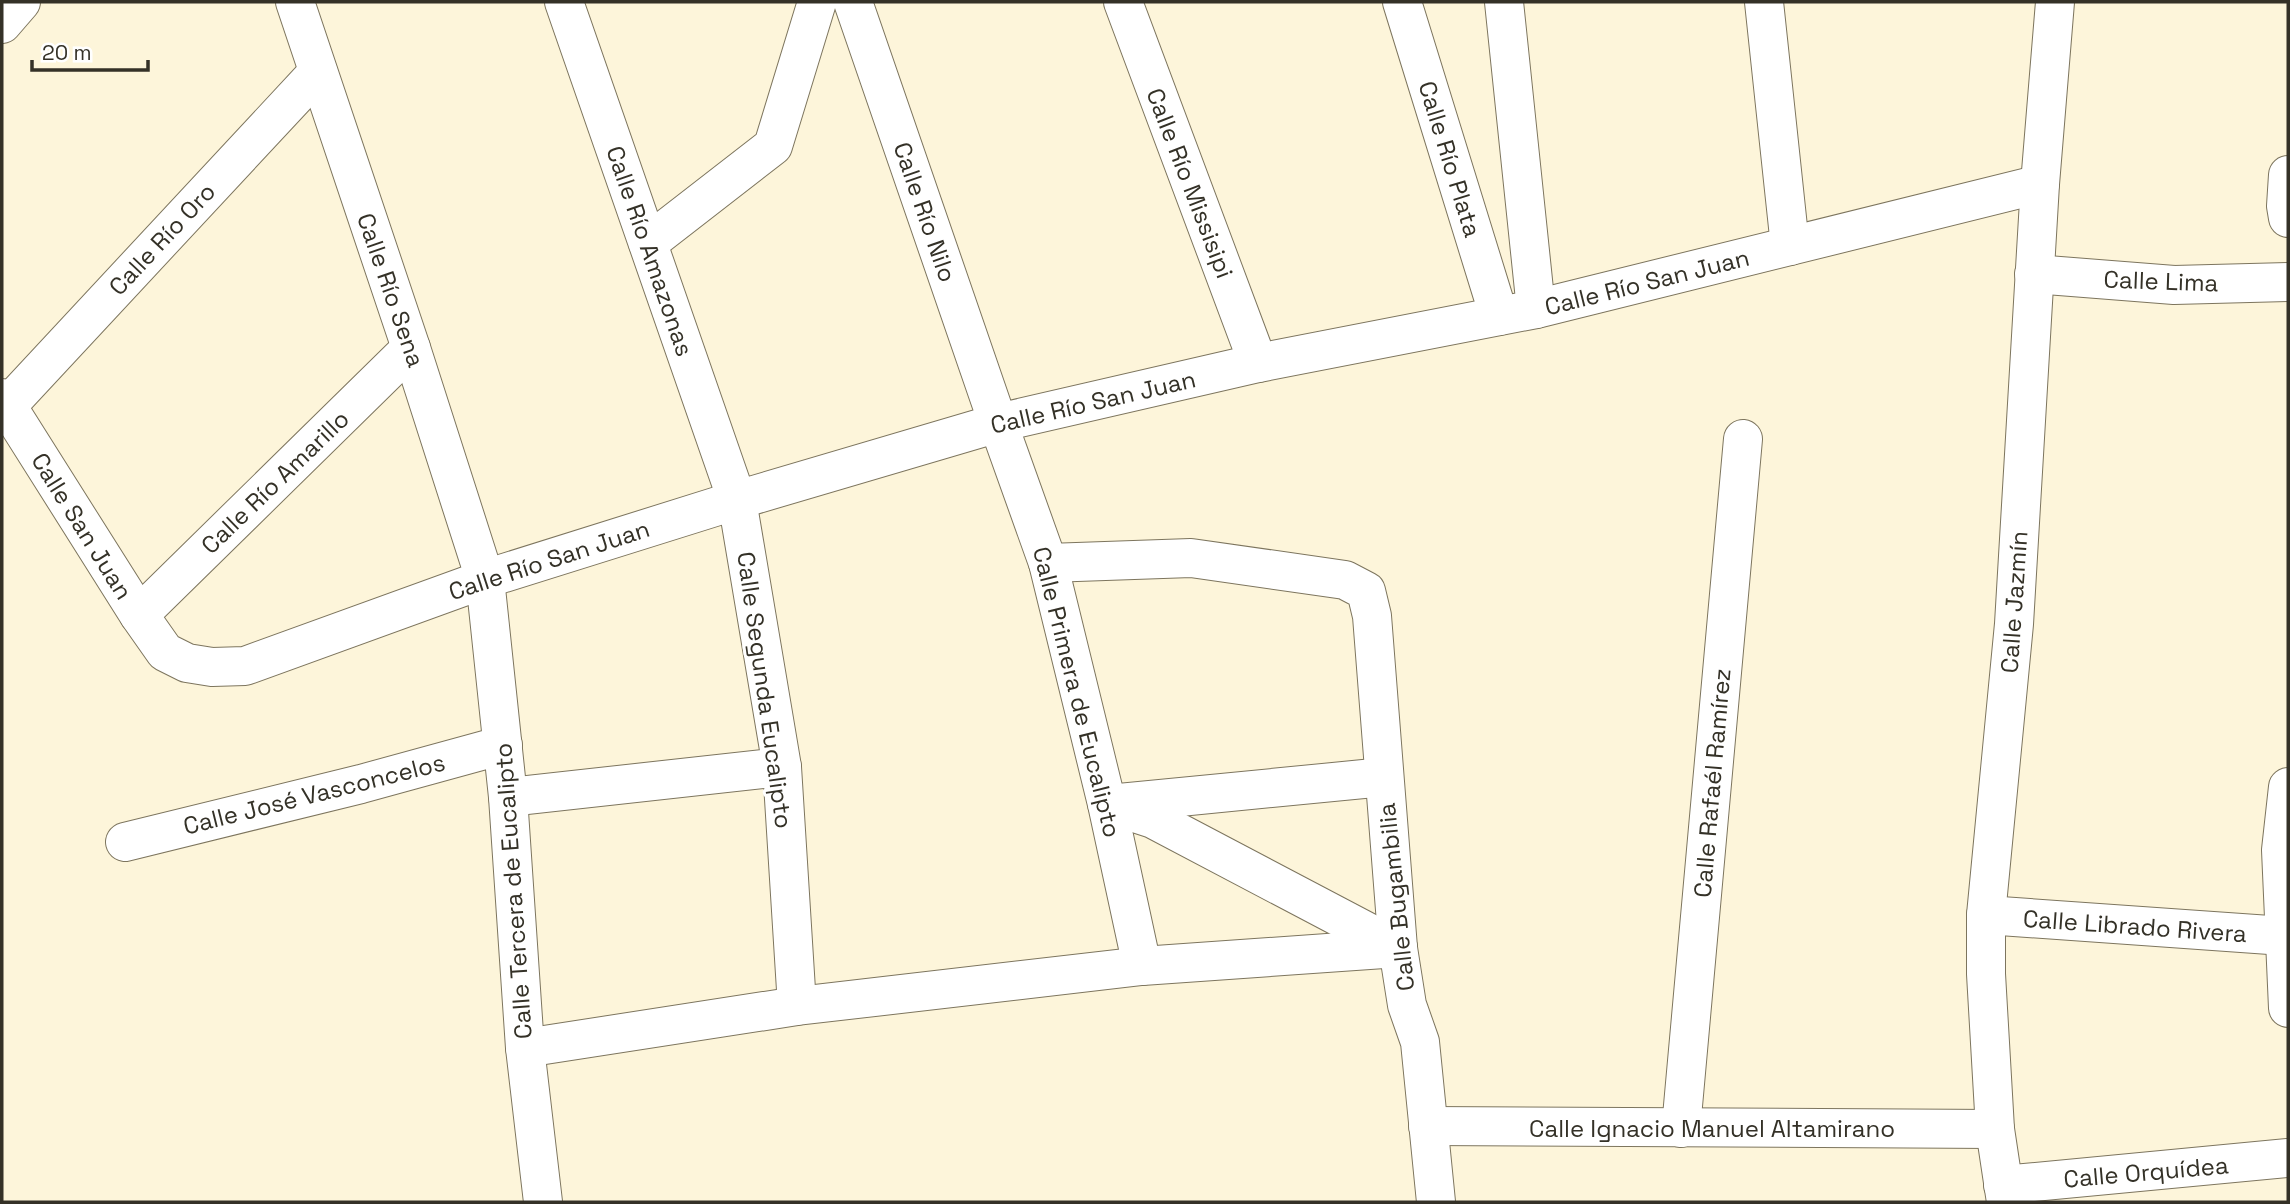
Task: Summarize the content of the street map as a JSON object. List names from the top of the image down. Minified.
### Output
{"streets":{"street":["Calle Río Plata","Calle Río Missisipi","Calle Río Nilo","Calle Río Oro","Calle Río Amazonas","Calle Lima","Calle Río San Juan","Calle Río Sena","Calle Río Amarillo","Calle San Juan","Calle Jazmín","Calle Segunda Eucalipto","Calle Primera de Eucalipto","Calle Rafaél Ramírez","Calle José Vasconcelos","Calle Tercera de Eucalipto","Calle Bugambilia","Calle Librado Rivera","Calle Ignacio Manuel Altamirano","Calle Orquídea"]},"crossings":[["Calle Río Plata","Calle Río San Juan"],["Calle Río Missisipi","Calle Río San Juan"],["Calle Río Nilo","Calle Río San Juan"],["Calle Río Nilo","Calle Primera de Eucalipto"],["Calle Río Oro","Calle Río Sena"],["Calle Río Oro","Calle San Juan"],["Calle Río Amazonas","Calle Río San Juan"],["Calle Río Amazonas","Calle Segunda Eucalipto"],["Calle Lima","Calle Jazmín"],["Calle Río San Juan","Calle Río Sena"],["Calle Río San Juan","Calle San Juan"],["Calle Río San Juan","Calle Jazmín"],["Calle Río San Juan","Calle Segunda Eucalipto"],["Calle Río San Juan","Calle Primera de Eucalipto"],["Calle Río San Juan","Calle Tercera de Eucalipto"],["Calle Río Sena","Calle Río Amarillo"],["Calle Río Sena","Calle Tercera de Eucalipto"],["Calle Río Amarillo","Calle San Juan"],["Calle Jazmín","Calle Librado Rivera"],["Calle Jazmín","Calle Ignacio Manuel Altamirano"],["Calle Jazmín","Calle Orquídea"],["Calle Primera de Eucalipto","Calle Bugambilia"],["Calle Rafaél Ramírez","Calle Ignacio Manuel Altamirano"],["Calle José Vasconcelos","Calle Tercera de Eucalipto"],["Calle Bugambilia","Calle Ignacio Manuel Altamirano"]],"scale_bar":"20 m"}
